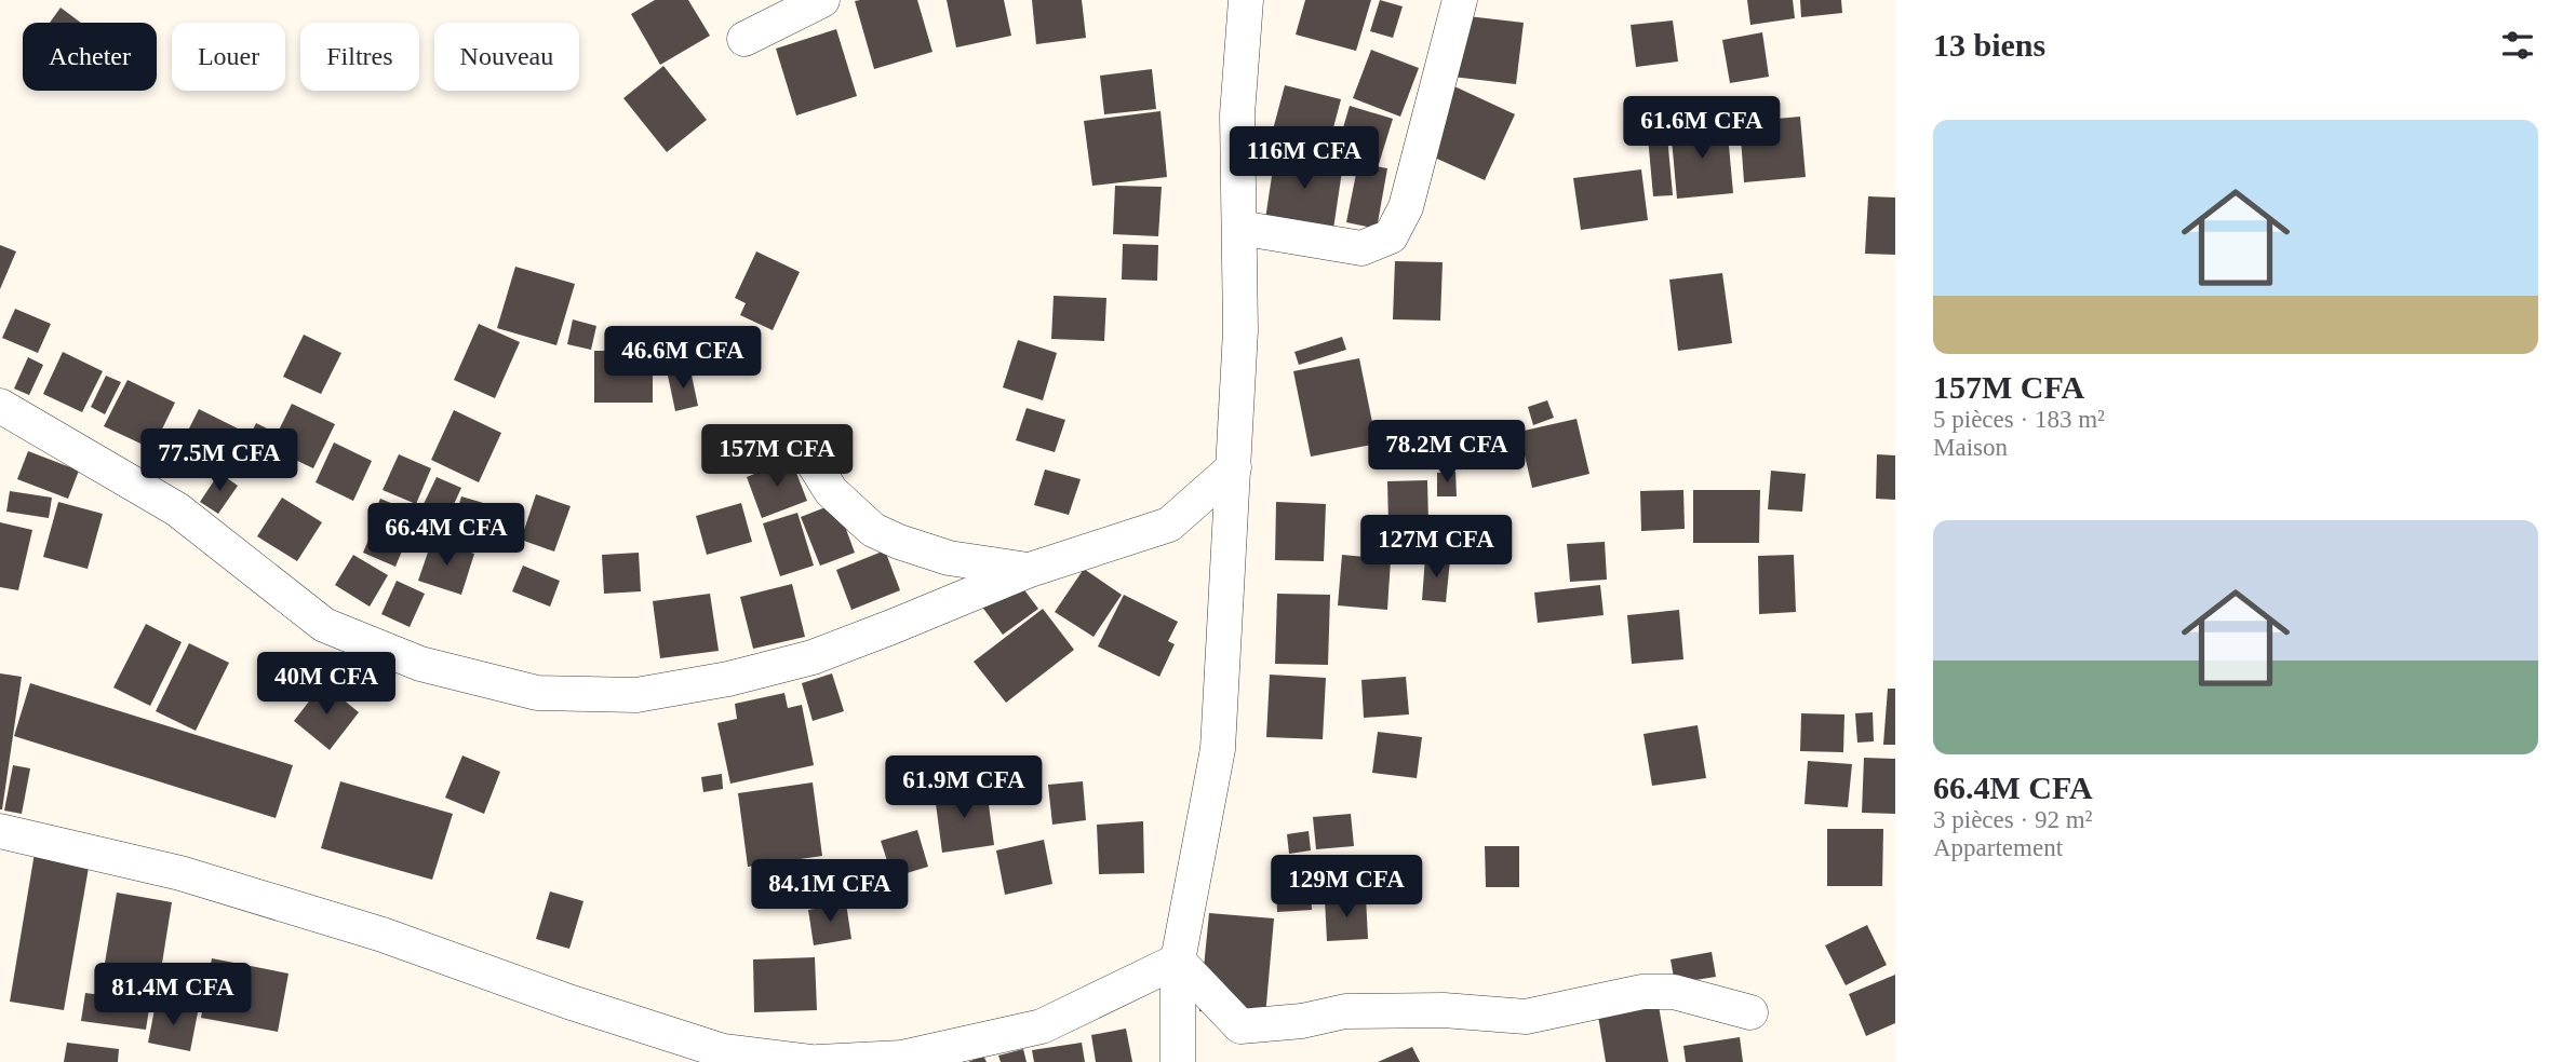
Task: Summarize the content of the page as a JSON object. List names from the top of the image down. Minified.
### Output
{"page":{"heading":"13 biens","chip":["Acheter","Louer","Filtres","Nouveau"],"list":[{"name":"157M CFA","note":"5 pièces · 183 m² · Maison"},{"name":"66.4M CFA","note":"3 pièces · 92 m² · Appartement"}],"price":["61.6M CFA","116M CFA","46.6M CFA","78.2M CFA","157M CFA","77.5M CFA","66.4M CFA","127M CFA","40M CFA","61.9M CFA","129M CFA","84.1M CFA","81.4M CFA"]}}
